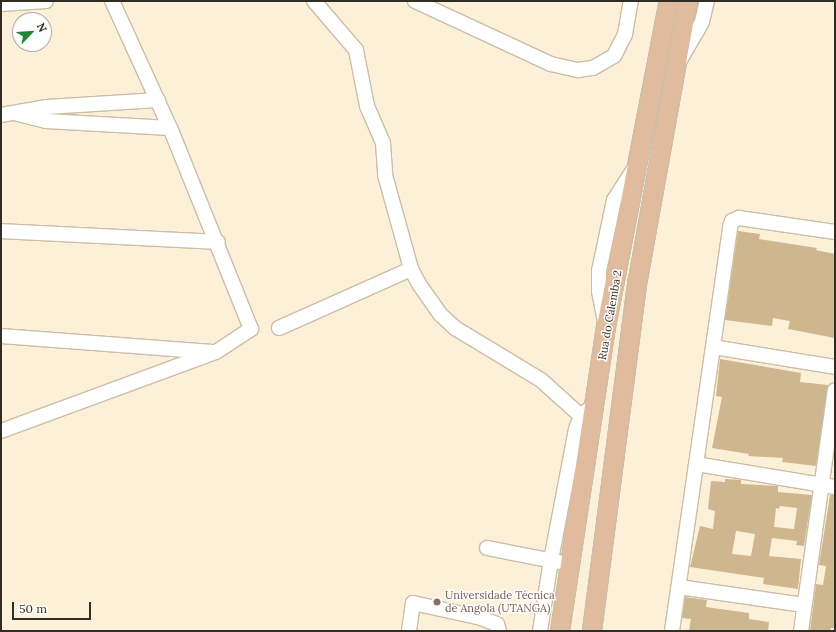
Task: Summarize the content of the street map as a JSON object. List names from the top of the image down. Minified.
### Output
{"streets":{"main road":["Rua do Calemba 2"]},"places":["Universidade Técnica de Angola (UTANGA)"],"scale_bar":"50 m","north":"top right"}
